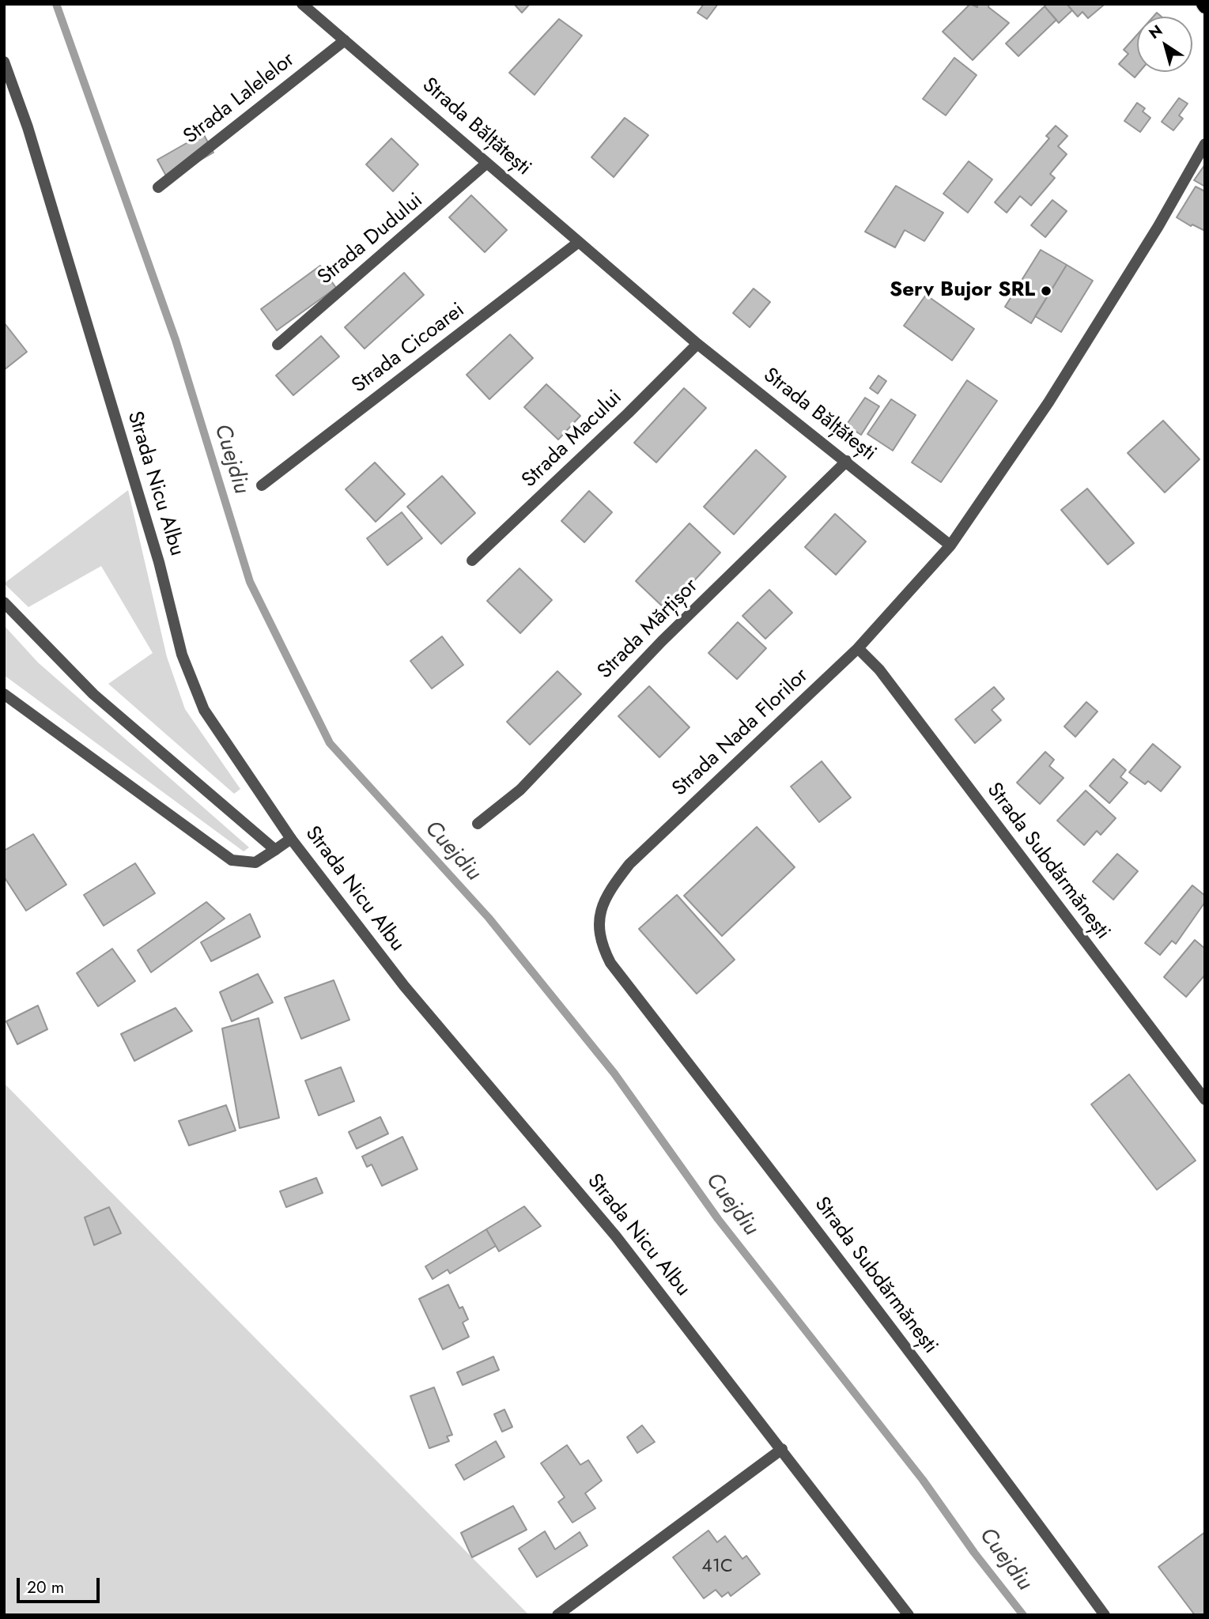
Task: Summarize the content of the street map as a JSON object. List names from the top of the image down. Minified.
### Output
{"streets":{"street":["Strada Lalelelor","Strada Bălțătești","Strada Dudului","Strada Cicoarei","Strada Macului","Strada Nicu Albu","Strada Mărțișor","Strada Nada Florilor","Strada Subdărmănești"]},"crossings":[["Strada Lalelelor","Strada Bălțătești"],["Strada Bălțătești","Strada Dudului"],["Strada Bălțătești","Strada Cicoarei"],["Strada Bălțătești","Strada Macului"],["Strada Bălțătești","Strada Mărțișor"],["Strada Bălțătești","Strada Nada Florilor"],["Strada Nada Florilor","Strada Subdărmănești"]],"water":["Cuejdiu"],"places":["Serv Bujor SRL"],"house_numbers":["41C"],"scale_bar":"20 m","north":"top left"}
